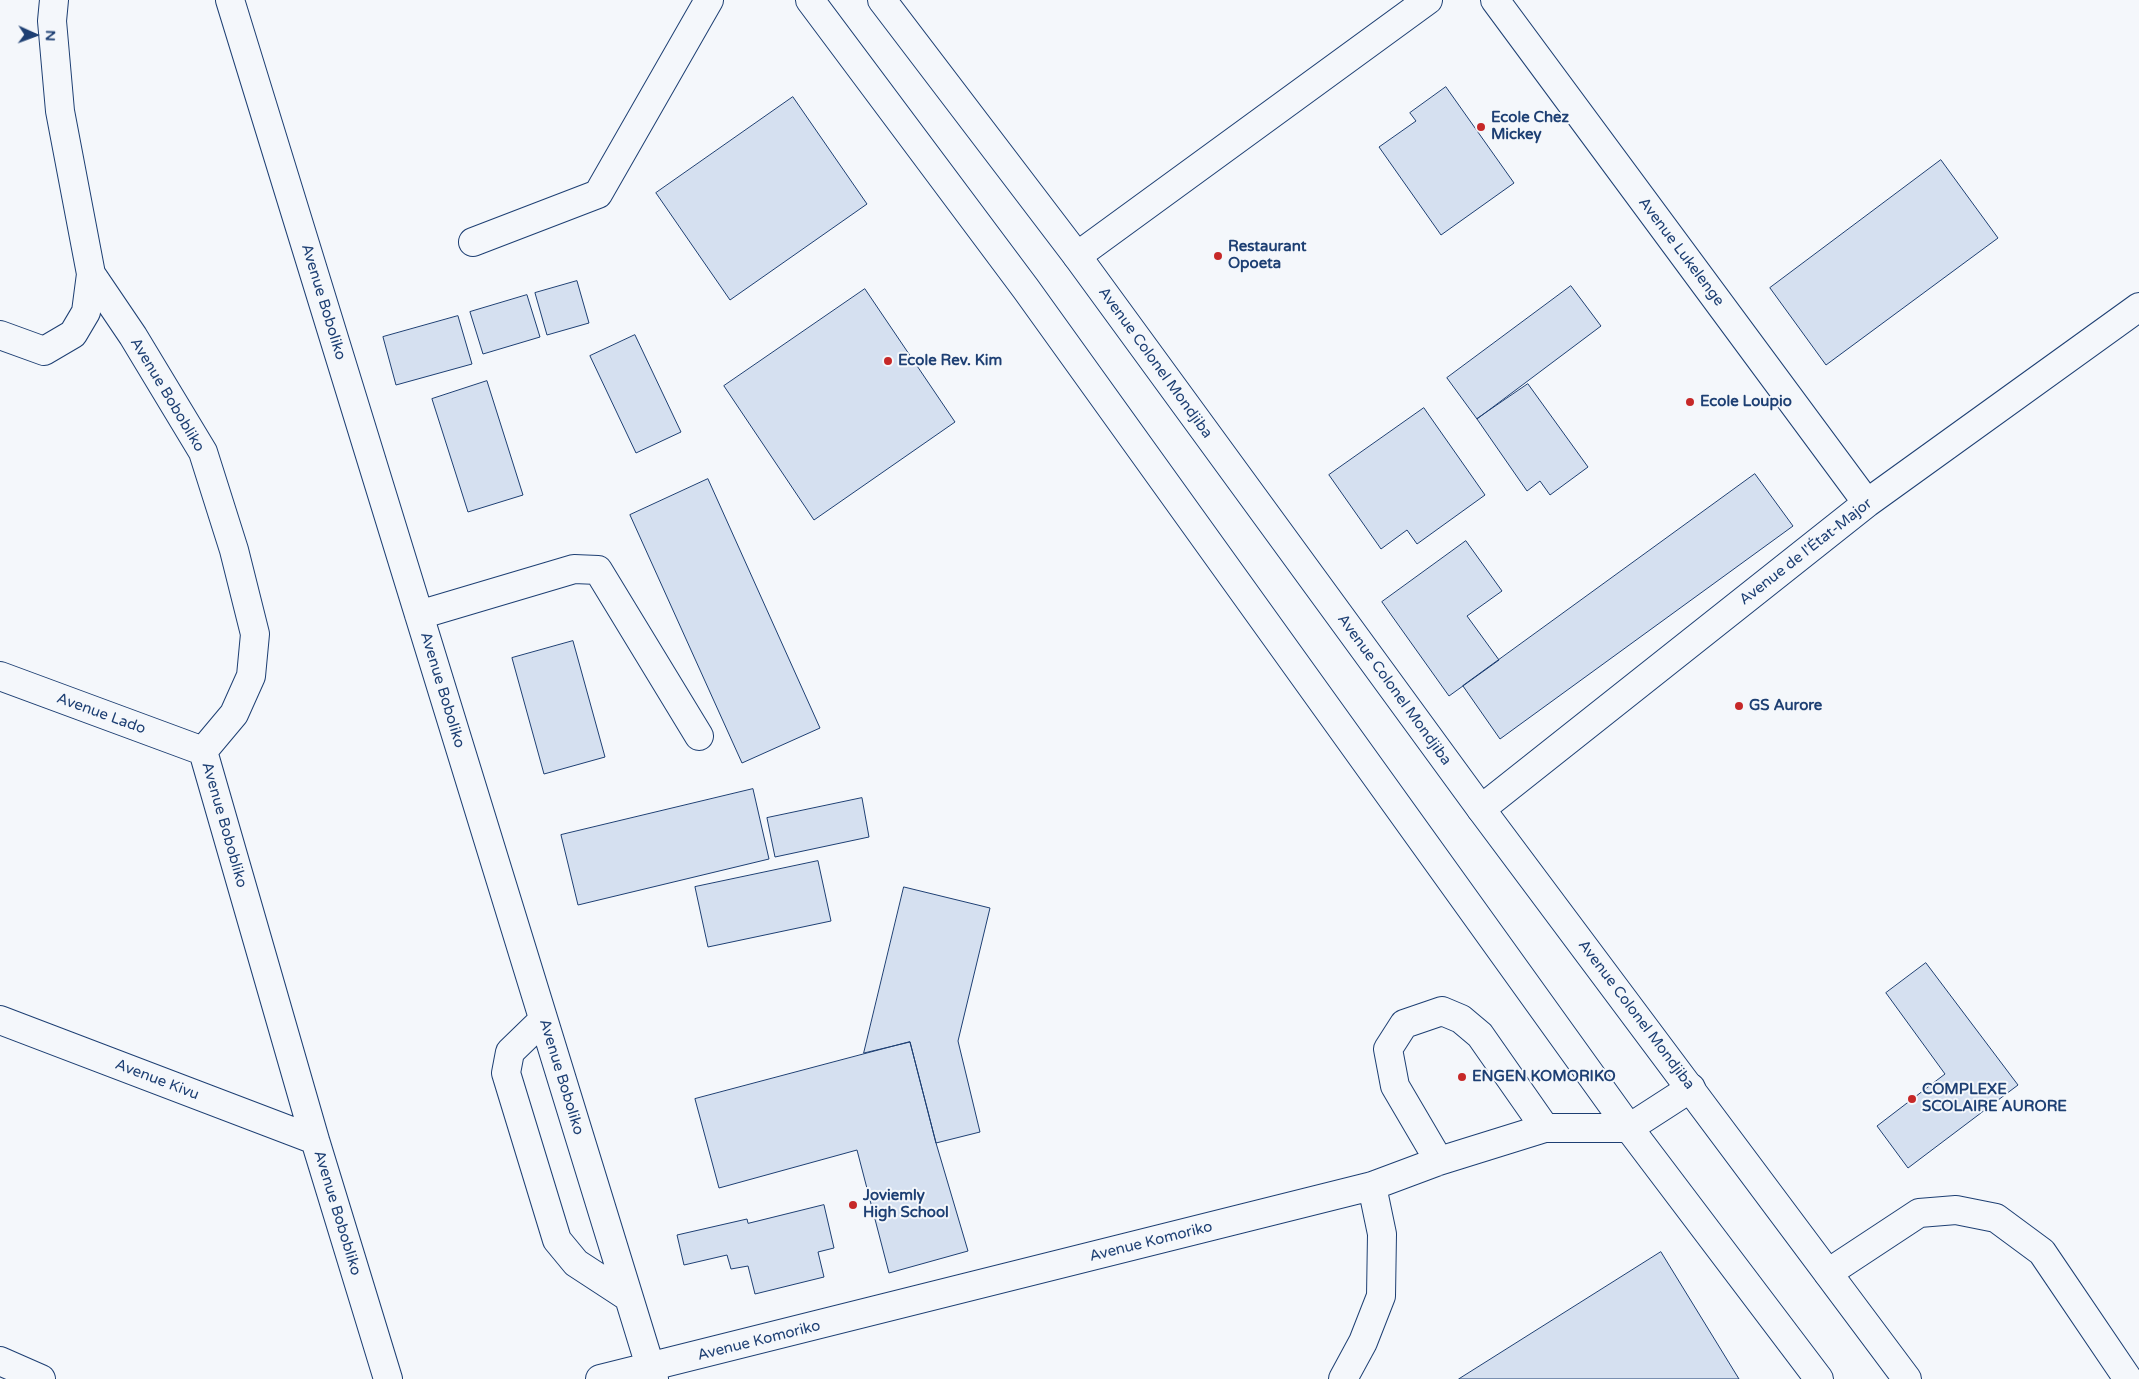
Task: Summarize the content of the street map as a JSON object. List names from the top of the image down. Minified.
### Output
{"streets":{"street":["Avenue Lukelenge","Avenue Boboliko","Avenue Colonel Mondjiba","Avenue Bobobliko","Avenue de l'État-Major","Avenue Lado","Avenue Kivu","Avenue Komoriko"]},"crossings":[["Avenue Lukelenge","Avenue de l'État-Major"],["Avenue Boboliko","Avenue Komoriko"],["Avenue Colonel Mondjiba","Avenue de l'État-Major"],["Avenue Bobobliko","Avenue Lado"],["Avenue Bobobliko","Avenue Kivu"]],"places":["Ecole Chez Mickey","Restaurant Opoeta","Ecole Rev. Kim","Ecole Loupio","GS Aurore","ENGEN KOMORIKO","COMPLEXE SCOLAIRE AURORE","Joviemly High School"],"north":"right"}
